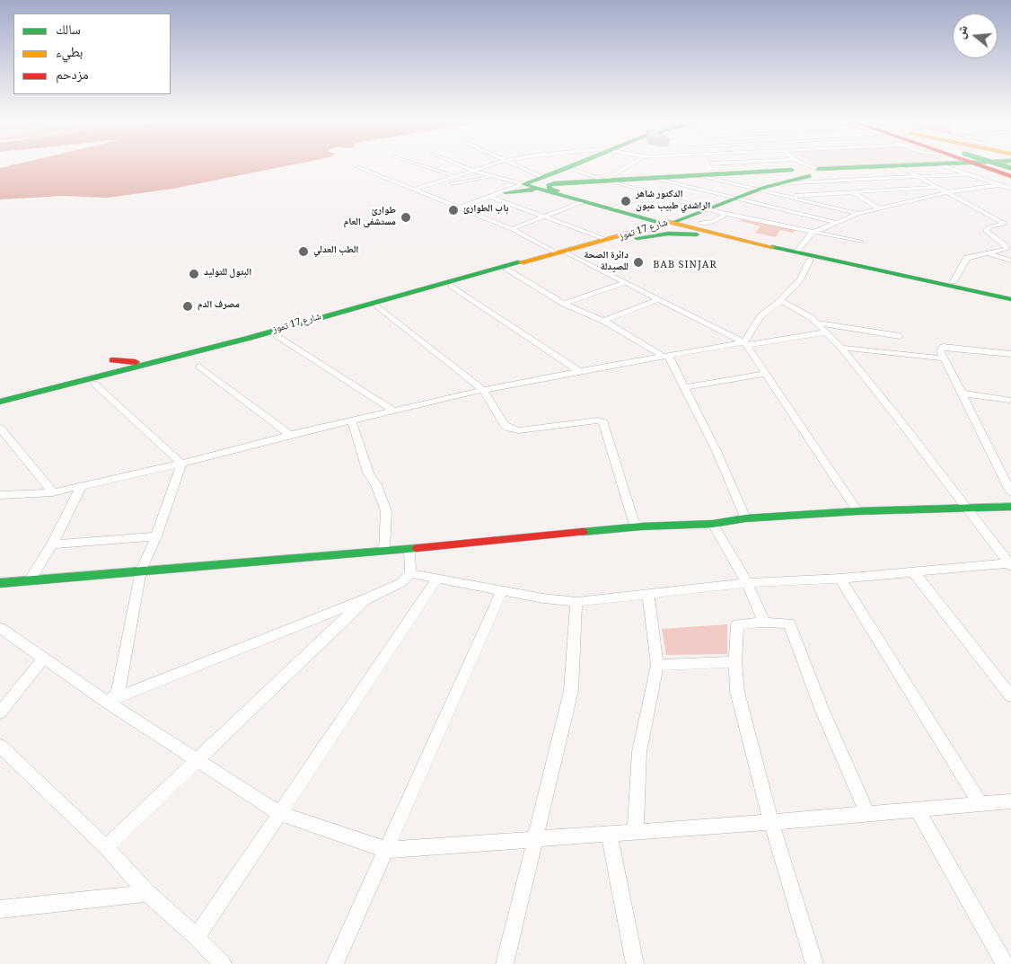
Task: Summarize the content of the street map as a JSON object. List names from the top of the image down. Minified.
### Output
{"streets":{"main road":["شارع 17 تموز"]},"districts":["BAB SINJAR"],"places":["الدكتور شاهر الراشدي طبيب عيون","باب الطوارئ","طوارئ مستشفى العام","الطب العدلي","دائرة الصحة للصيدلة","البتول للتوليد","مصرف الدم"],"legend":["سالك","بطيء","مزدحم"],"north":"left"}
